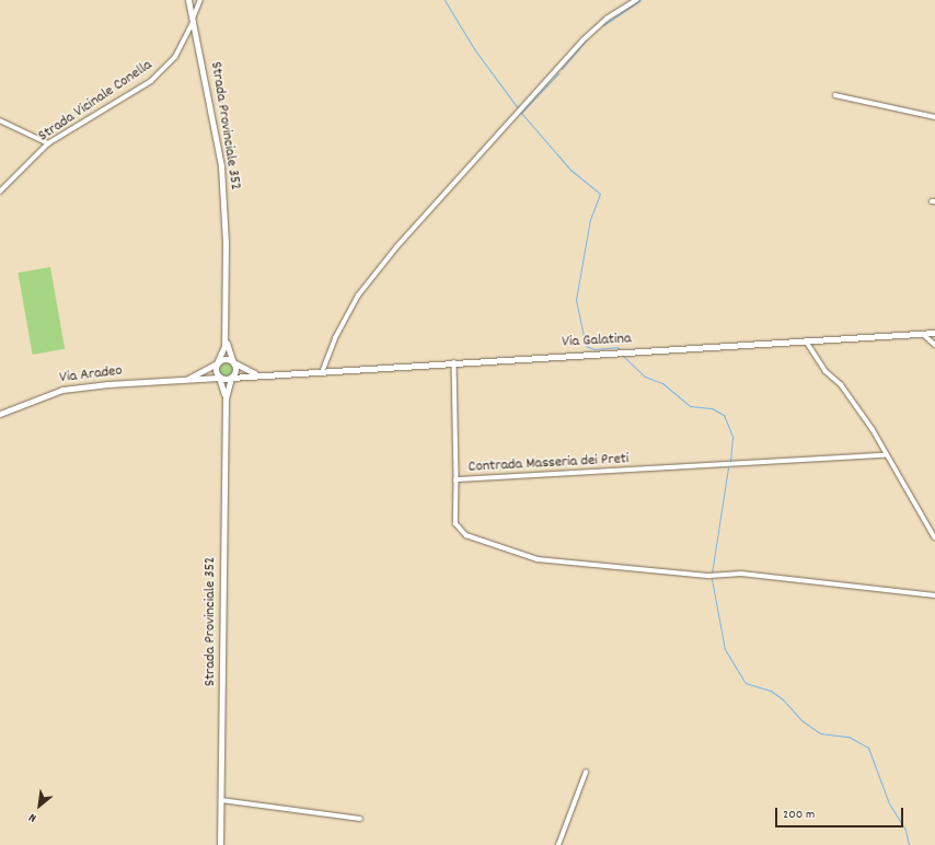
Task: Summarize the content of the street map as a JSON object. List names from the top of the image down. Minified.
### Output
{"streets":{"main road":["Strada Provinciale 352","Via Galatina","Via Aradeo"],"street":["Strada Vicinale Conella","Contrada Masseria dei Preti"]},"crossings":[["Strada Vicinale Conella","Strada Provinciale 352"],["Strada Provinciale 352","Via Galatina"],["Strada Provinciale 352","Via Aradeo"],["Via Galatina","Via Aradeo"]],"scale_bar":"200 m","north":"bottom left"}
